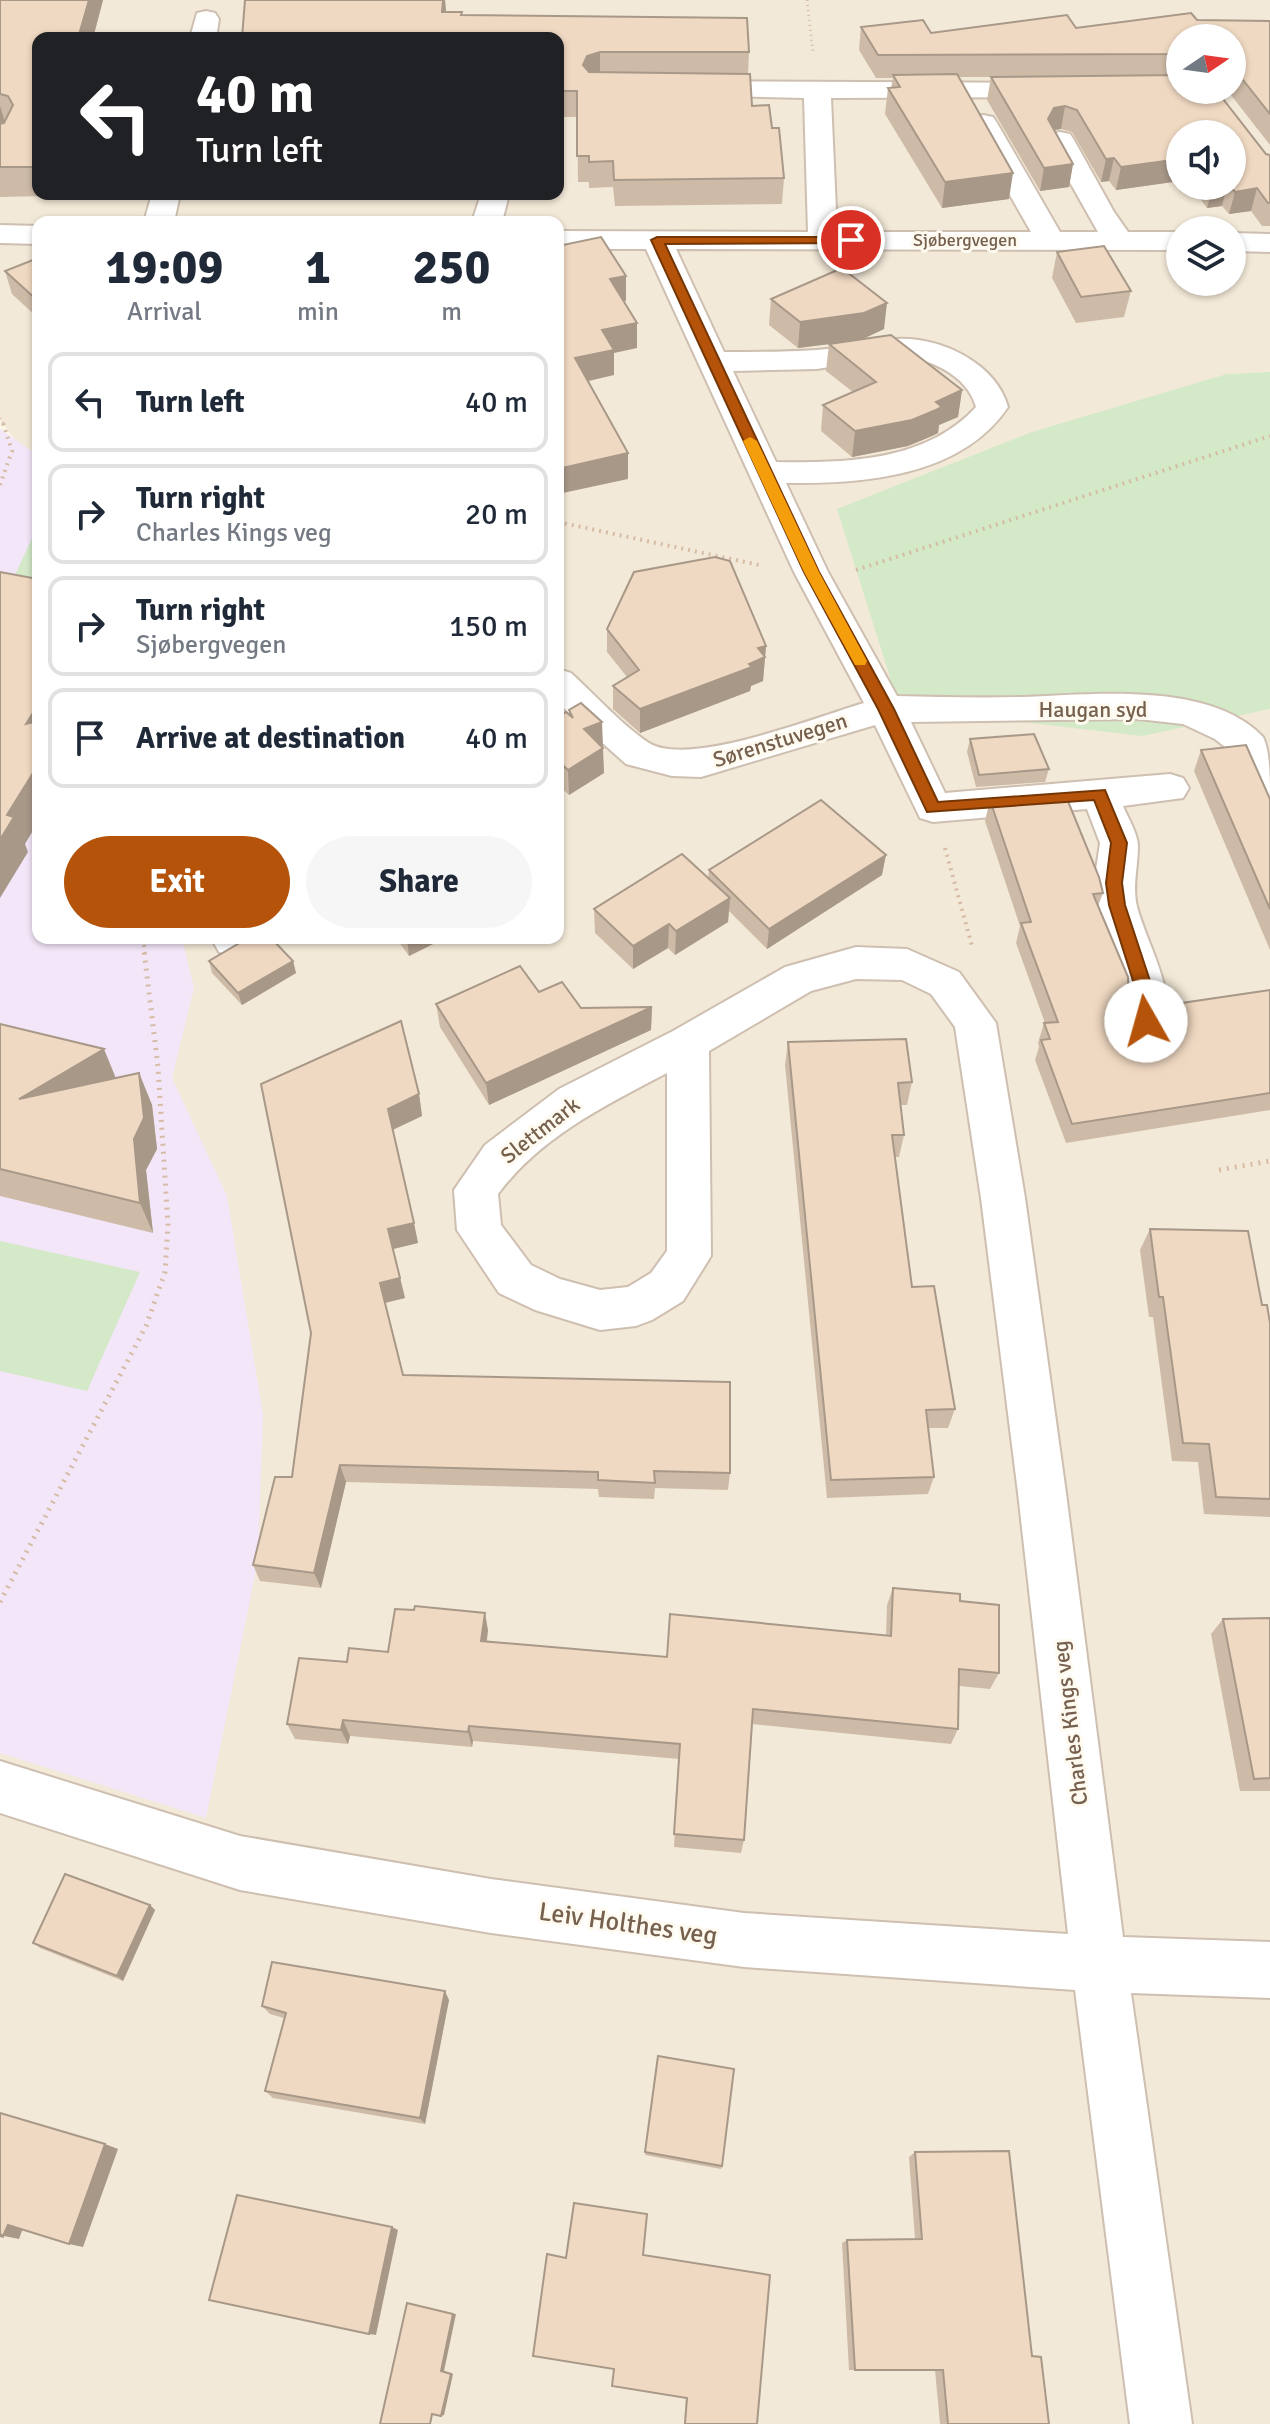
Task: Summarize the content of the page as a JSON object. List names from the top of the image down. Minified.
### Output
{"streets":{"street":["Sjøbergvegen","Haugan syd","Sørenstuvegen","Slettmark","Charles Kings veg","Leiv Holthes veg"]},"crossings":[["Haugan syd","Sørenstuvegen"],["Slettmark","Charles Kings veg"],["Charles Kings veg","Leiv Holthes veg"]],"north":"right","page":{"turn":["40 m","Turn left"],"eta":["19:09","Arrival","1","min","250","m"],"list":[{"name":"Turn left","value":"40 m"},{"name":"Turn right","note":"Charles Kings veg","value":"20 m"},{"name":"Turn right","note":"Sjøbergvegen","value":"150 m"},{"name":"Arrive at destination","value":"40 m"}],"buttons":["Exit","Share"]}}
